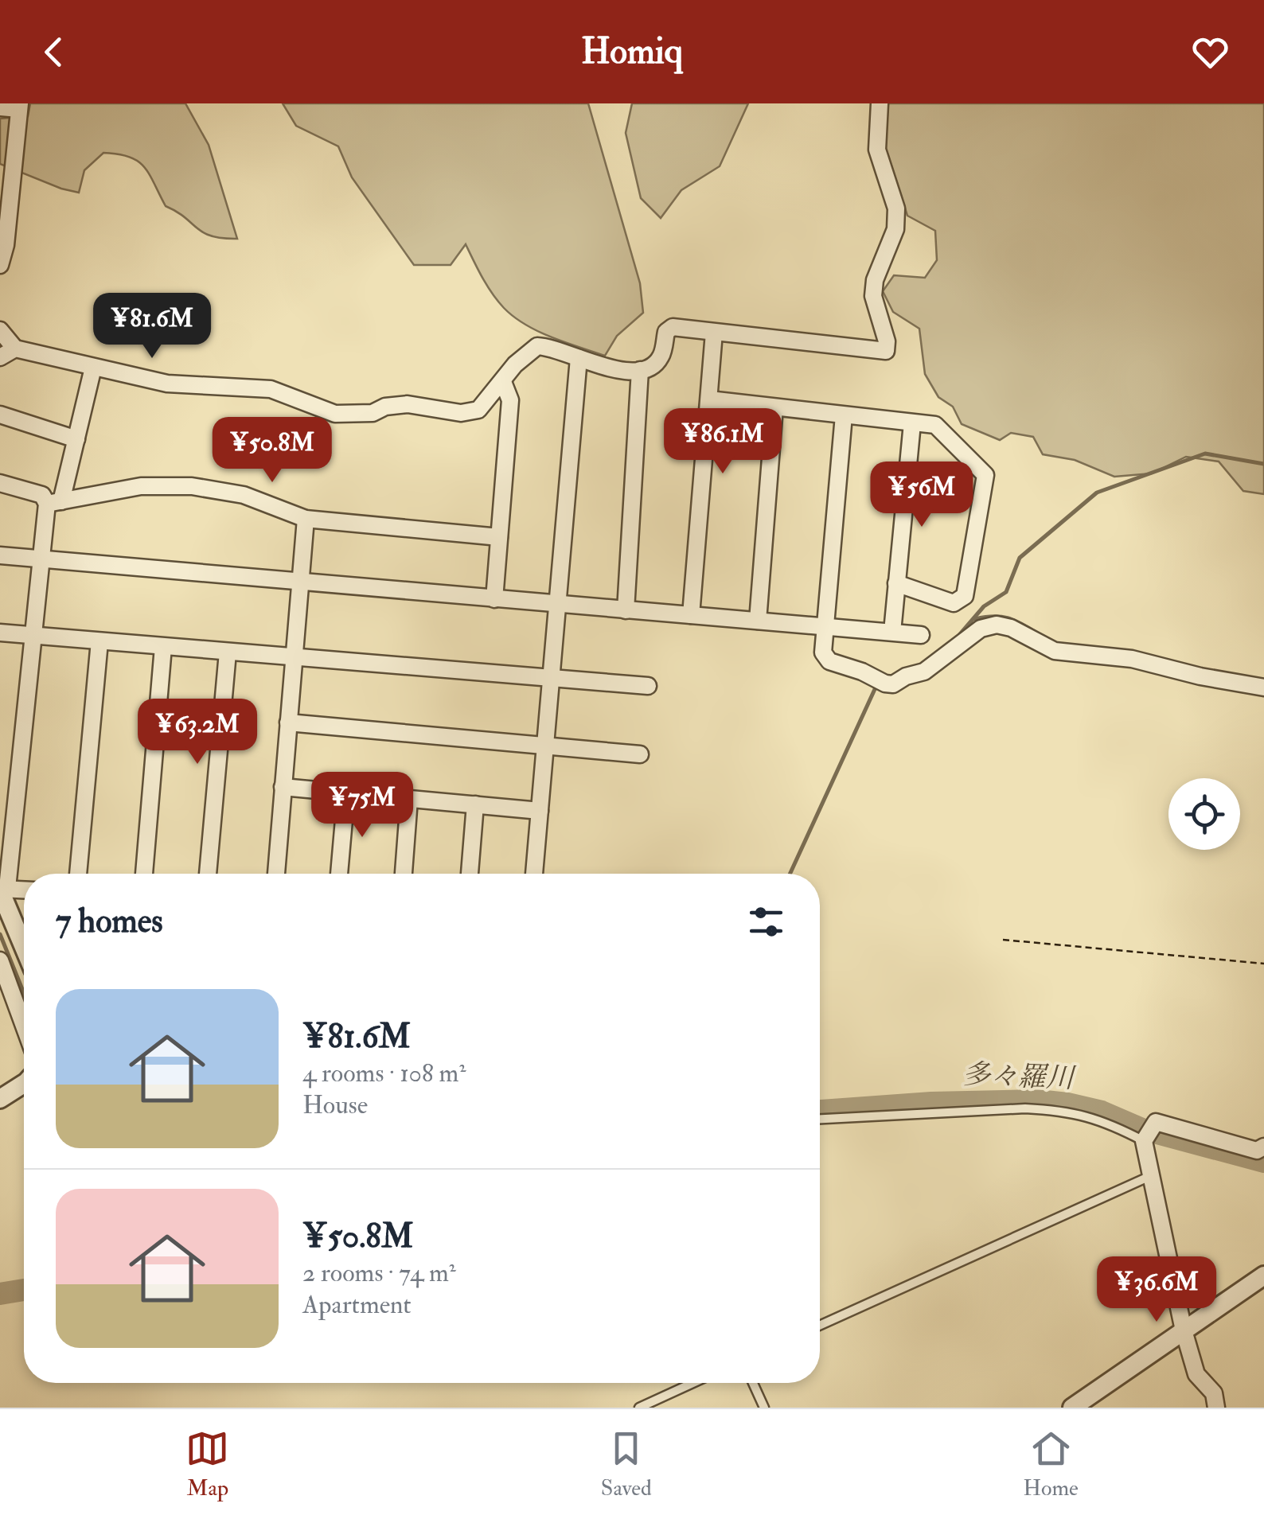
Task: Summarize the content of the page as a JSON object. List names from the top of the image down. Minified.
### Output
{"water":["多々羅川"],"page":{"header":"Homiq","price":["¥81.6M","¥86.1M","¥50.8M","¥56M","¥63.2M","¥75M","¥36.6M"],"heading":"7 homes","list":[{"name":"¥81.6M","note":"4 rooms · 108 m² · House"},{"name":"¥50.8M","note":"2 rooms · 74 m² · Apartment"}],"tabs":["Map","Saved","Home"]}}
